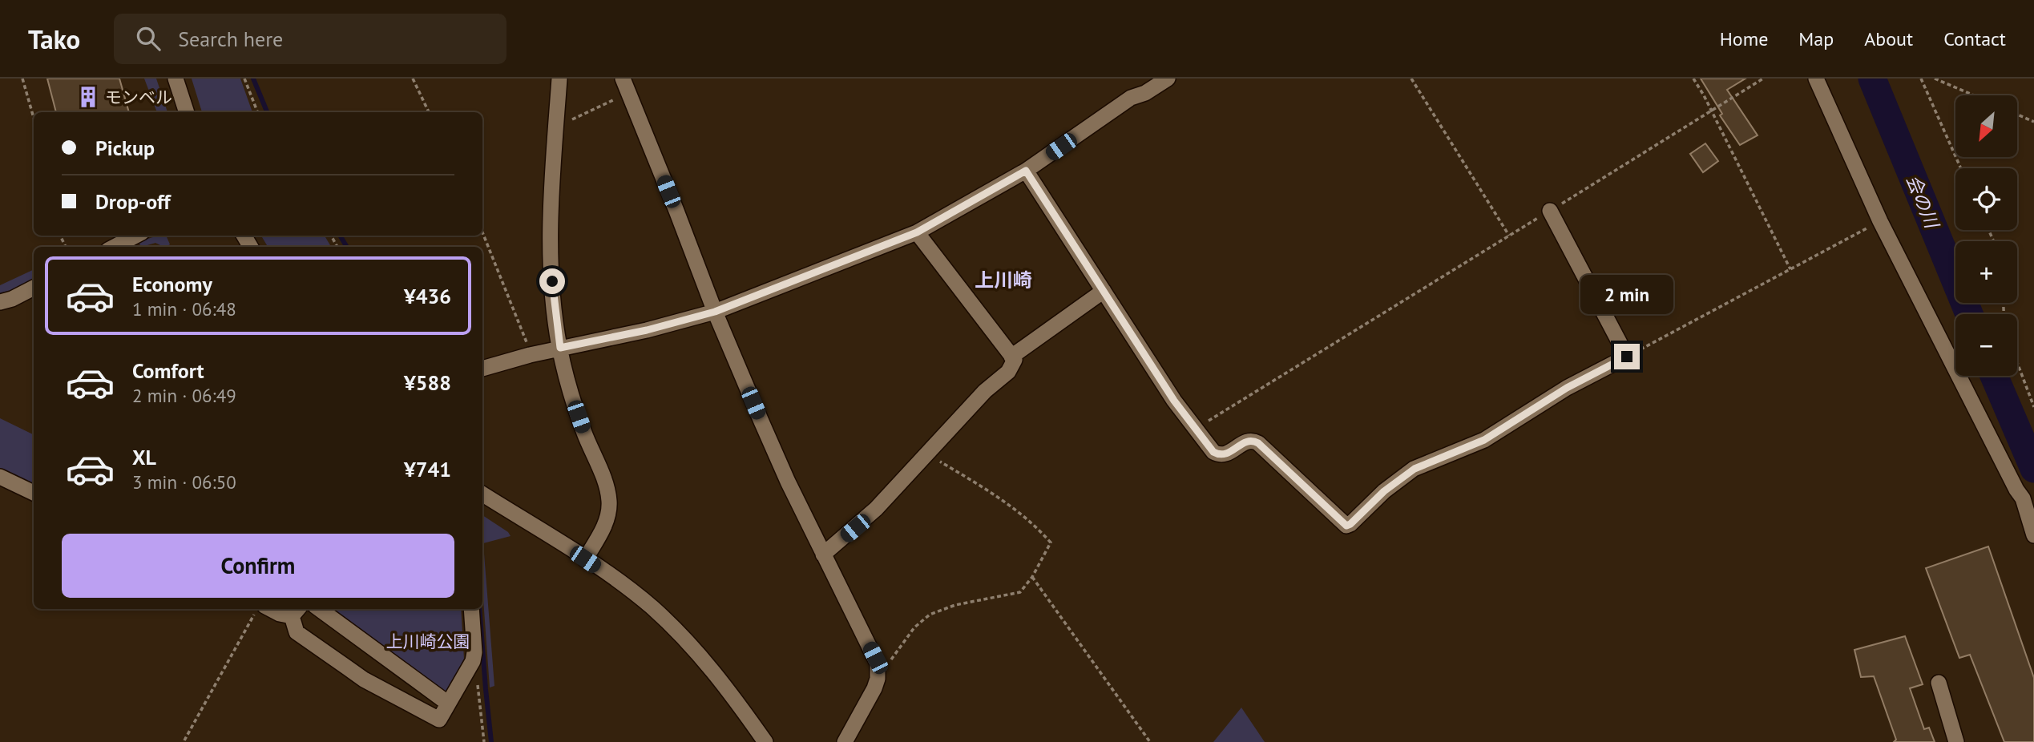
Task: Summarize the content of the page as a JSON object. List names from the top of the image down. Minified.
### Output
{"districts":["上川崎"],"water":["会の川"],"parks":["上川崎公園"],"places":{"building":["モンベル"]},"north":"bottom left","page":{"header":"Tako","search":"Search here","nav":["Home","Map","About","Contact"],"map_buttons":["+","−"],"banner":["Pickup","Drop-off"],"list":[{"name":"Economy","note":"1 min · 06:48","value":"¥436"},{"name":"Comfort","note":"2 min · 06:49","value":"¥588"},{"name":"XL","note":"3 min · 06:50","value":"¥741"}],"bubble":"2 min","buttons":"Confirm"}}
